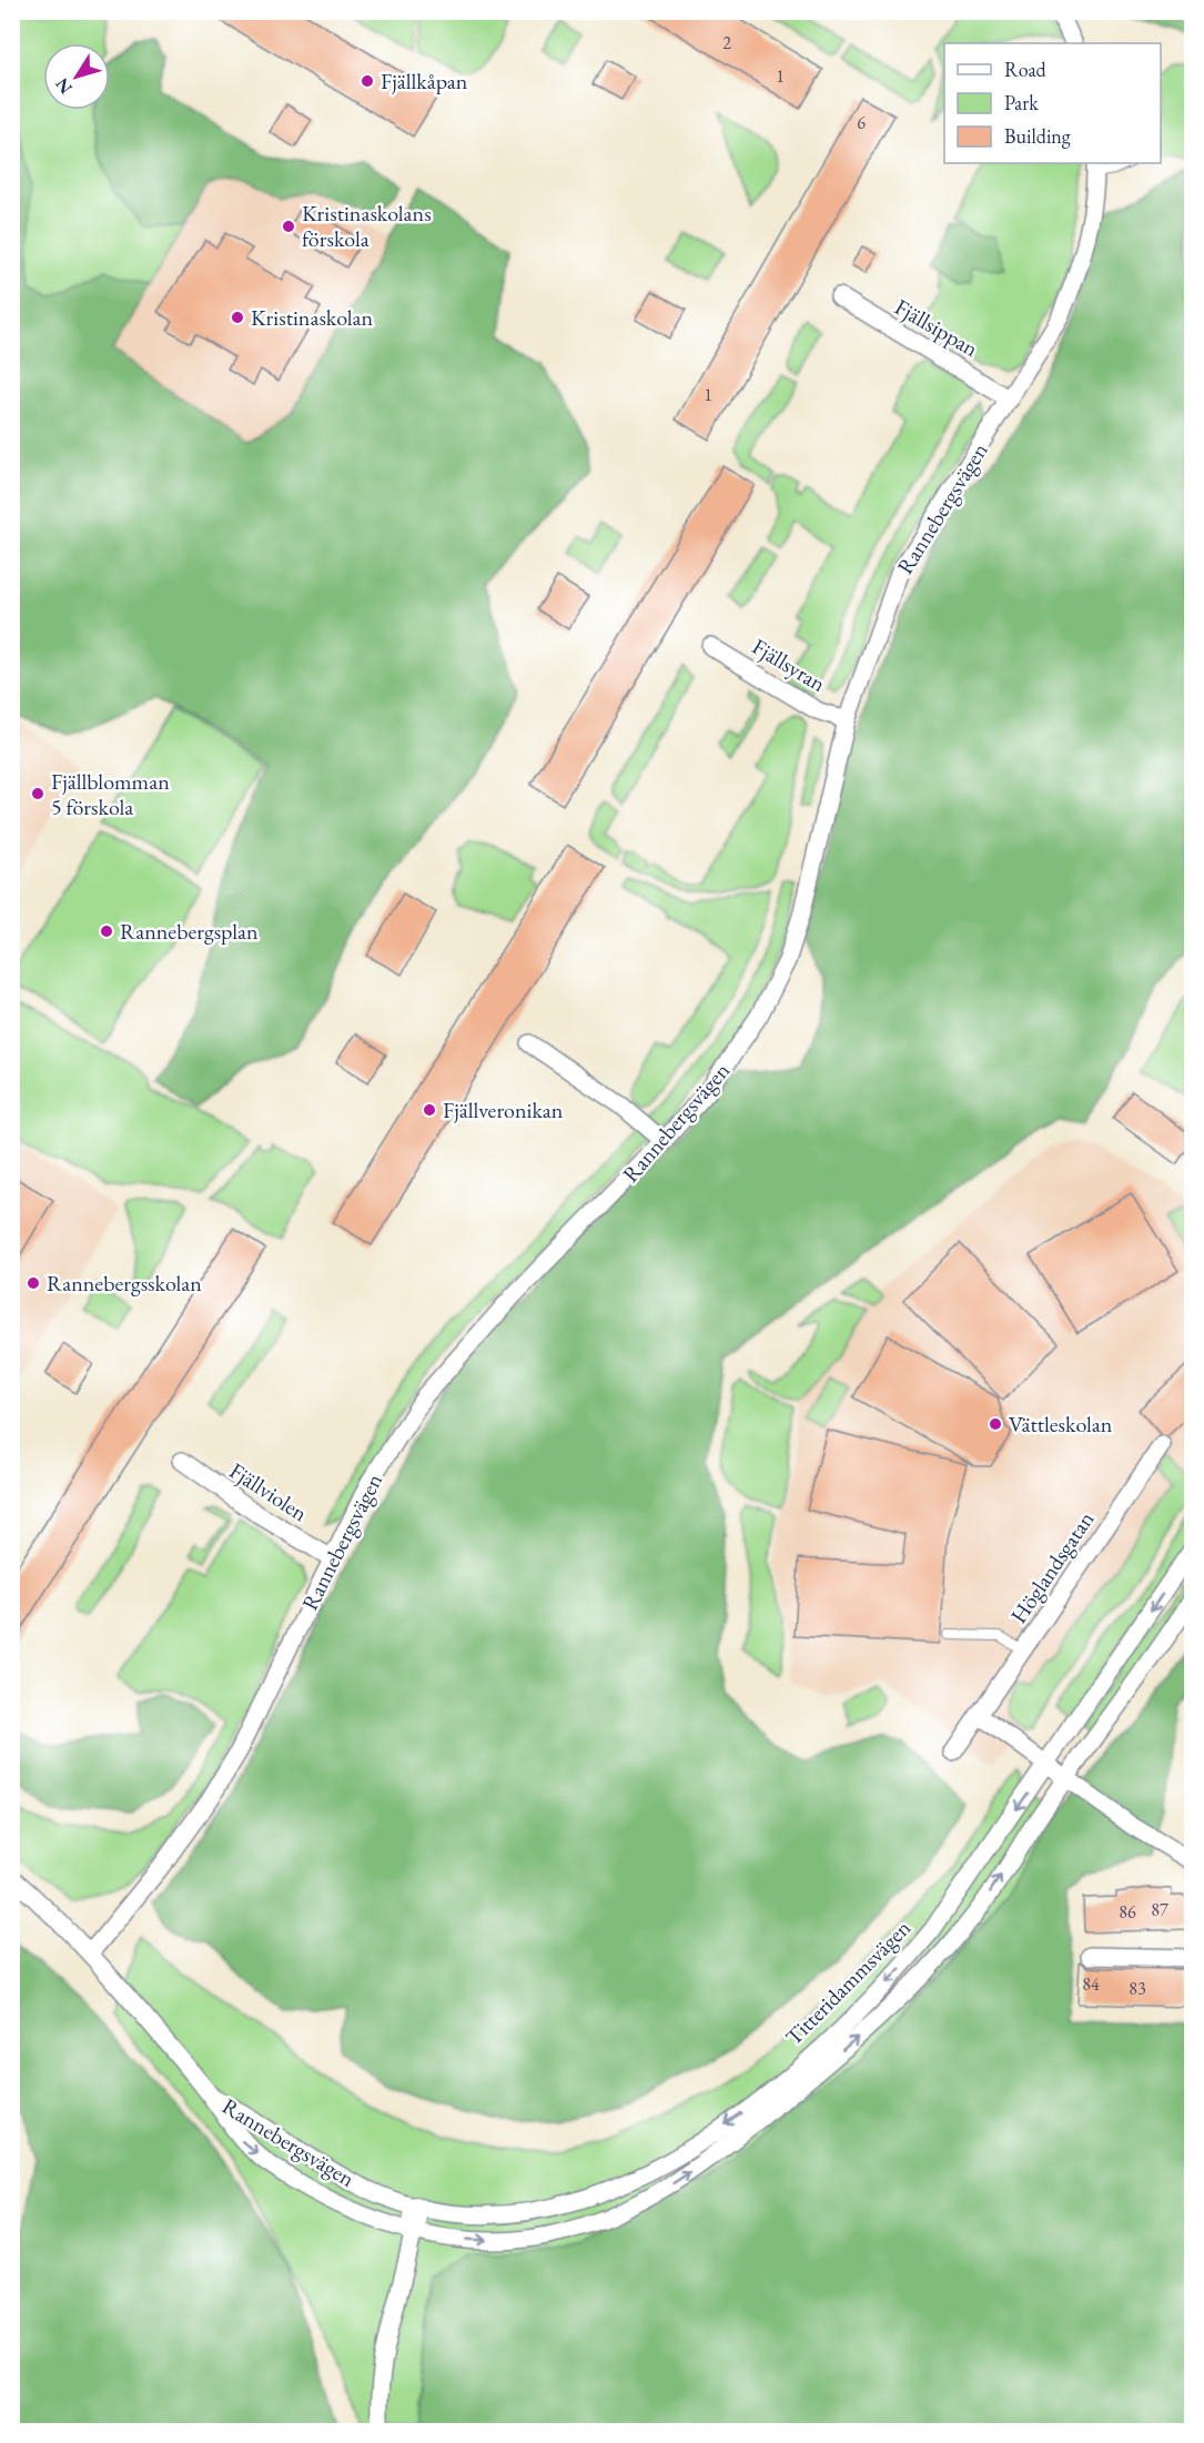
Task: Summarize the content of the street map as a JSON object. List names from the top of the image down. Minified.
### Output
{"streets":{"street":["Fjällsippan","Rannebergsvägen","Fjällsyran","Fjällviolen","Höglandsgatan","Titteridammsvägen"]},"crossings":[["Fjällsippan","Rannebergsvägen"],["Rannebergsvägen","Fjällsyran"],["Rannebergsvägen","Fjällviolen"],["Rannebergsvägen","Titteridammsvägen"]],"places":["Fjällkåpan","Kristinaskolans förskola","Kristinaskolan","Fjällblomman 5 förskola","Rannebergsplan","Fjällveronikan","Rannebergsskolan","Vättleskolan"],"house_numbers":["2","1","6","1","87","86","84","83"],"legend":["Road","Park","Building"],"north":"bottom left"}
